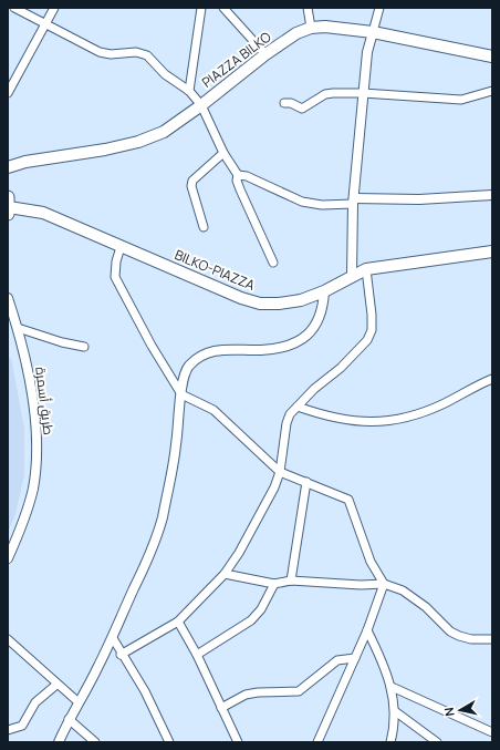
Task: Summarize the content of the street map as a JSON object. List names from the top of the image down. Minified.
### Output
{"streets":{"main road":["PIAZZA BILKO","BILKO-PIAZZA"],"street":["طريق أسمرة"]},"north":"left"}
